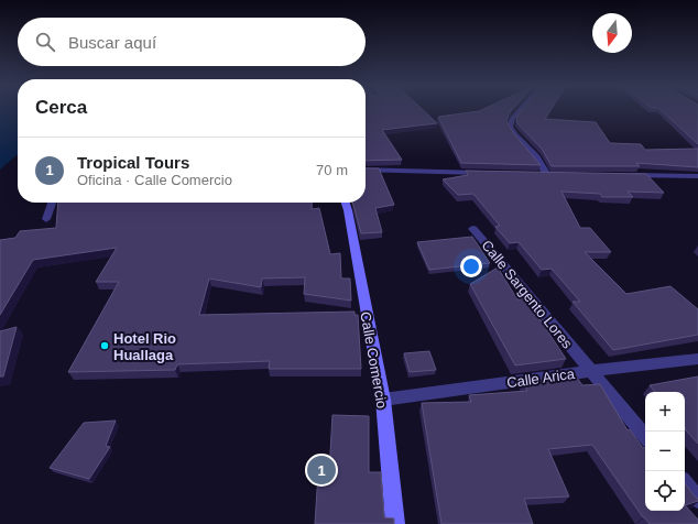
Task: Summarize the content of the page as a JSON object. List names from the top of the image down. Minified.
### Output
{"streets":{"street":["Calle Sargento Lores","Calle Comercio","Calle Arica"]},"crossings":[["Calle Sargento Lores","Calle Arica"],["Calle Comercio","Calle Arica"]],"places":["Hotel Rio Huallaga"],"north":"bottom","page":{"search":"Buscar aquí","heading":"Cerca","list":[{"mark":"1","name":"Tropical Tours","note":"Oficina · Calle Comercio","value":"70 m"}],"map_buttons":["+","−"],"pins":"1"}}
